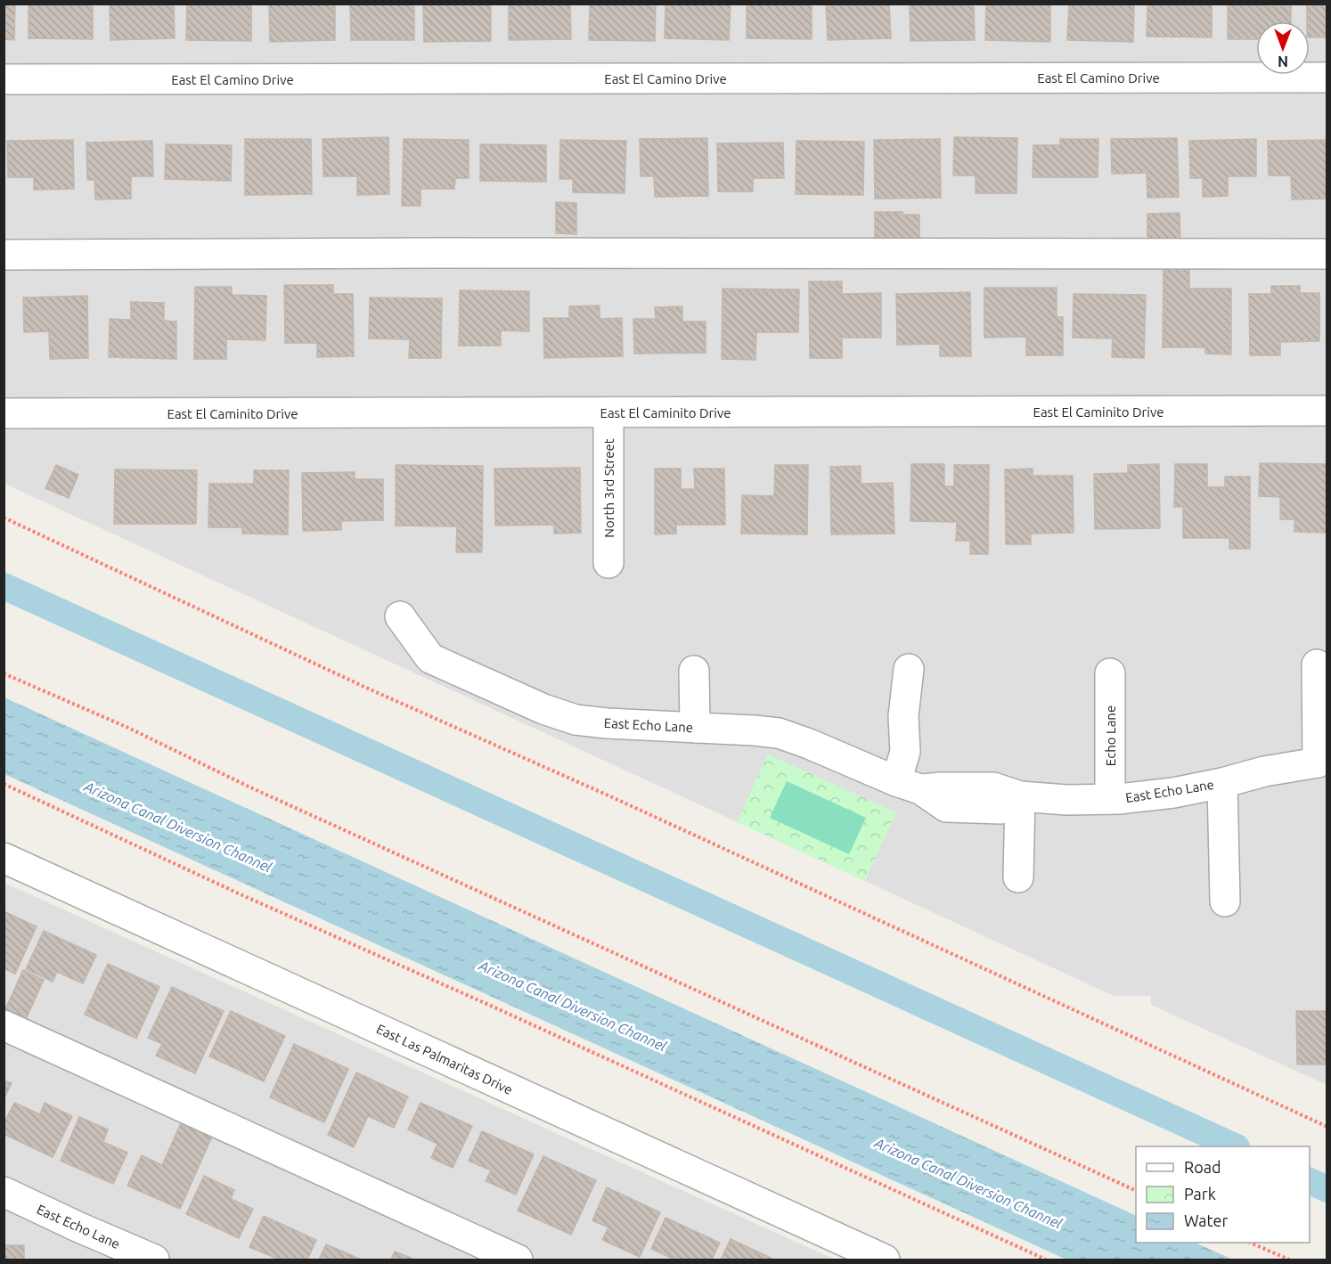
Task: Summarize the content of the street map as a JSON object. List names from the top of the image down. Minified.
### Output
{"streets":{"street":["East El Camino Drive","East El Caminito Drive","North 3rd Street","East Echo Lane","Echo Lane","East Las Palmaritas Drive"]},"crossings":[["East El Caminito Drive","North 3rd Street"],["East Echo Lane","Echo Lane"]],"water":["Arizona Canal Diversion Channel"],"legend":["Road","Park","Water"],"north":"bottom"}
